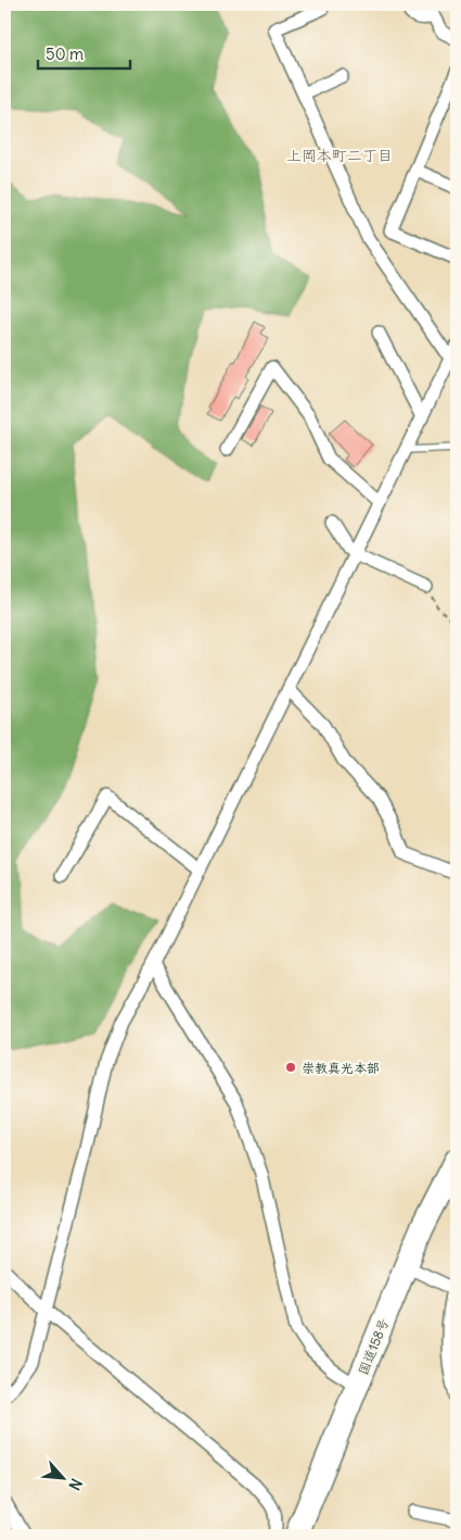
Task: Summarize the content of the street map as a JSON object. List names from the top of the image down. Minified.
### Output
{"streets":{"highway":["国道158号"]},"districts":["上岡本町二丁目"],"places":["崇教真光本部"],"scale_bar":"50 m","north":"bottom right"}
